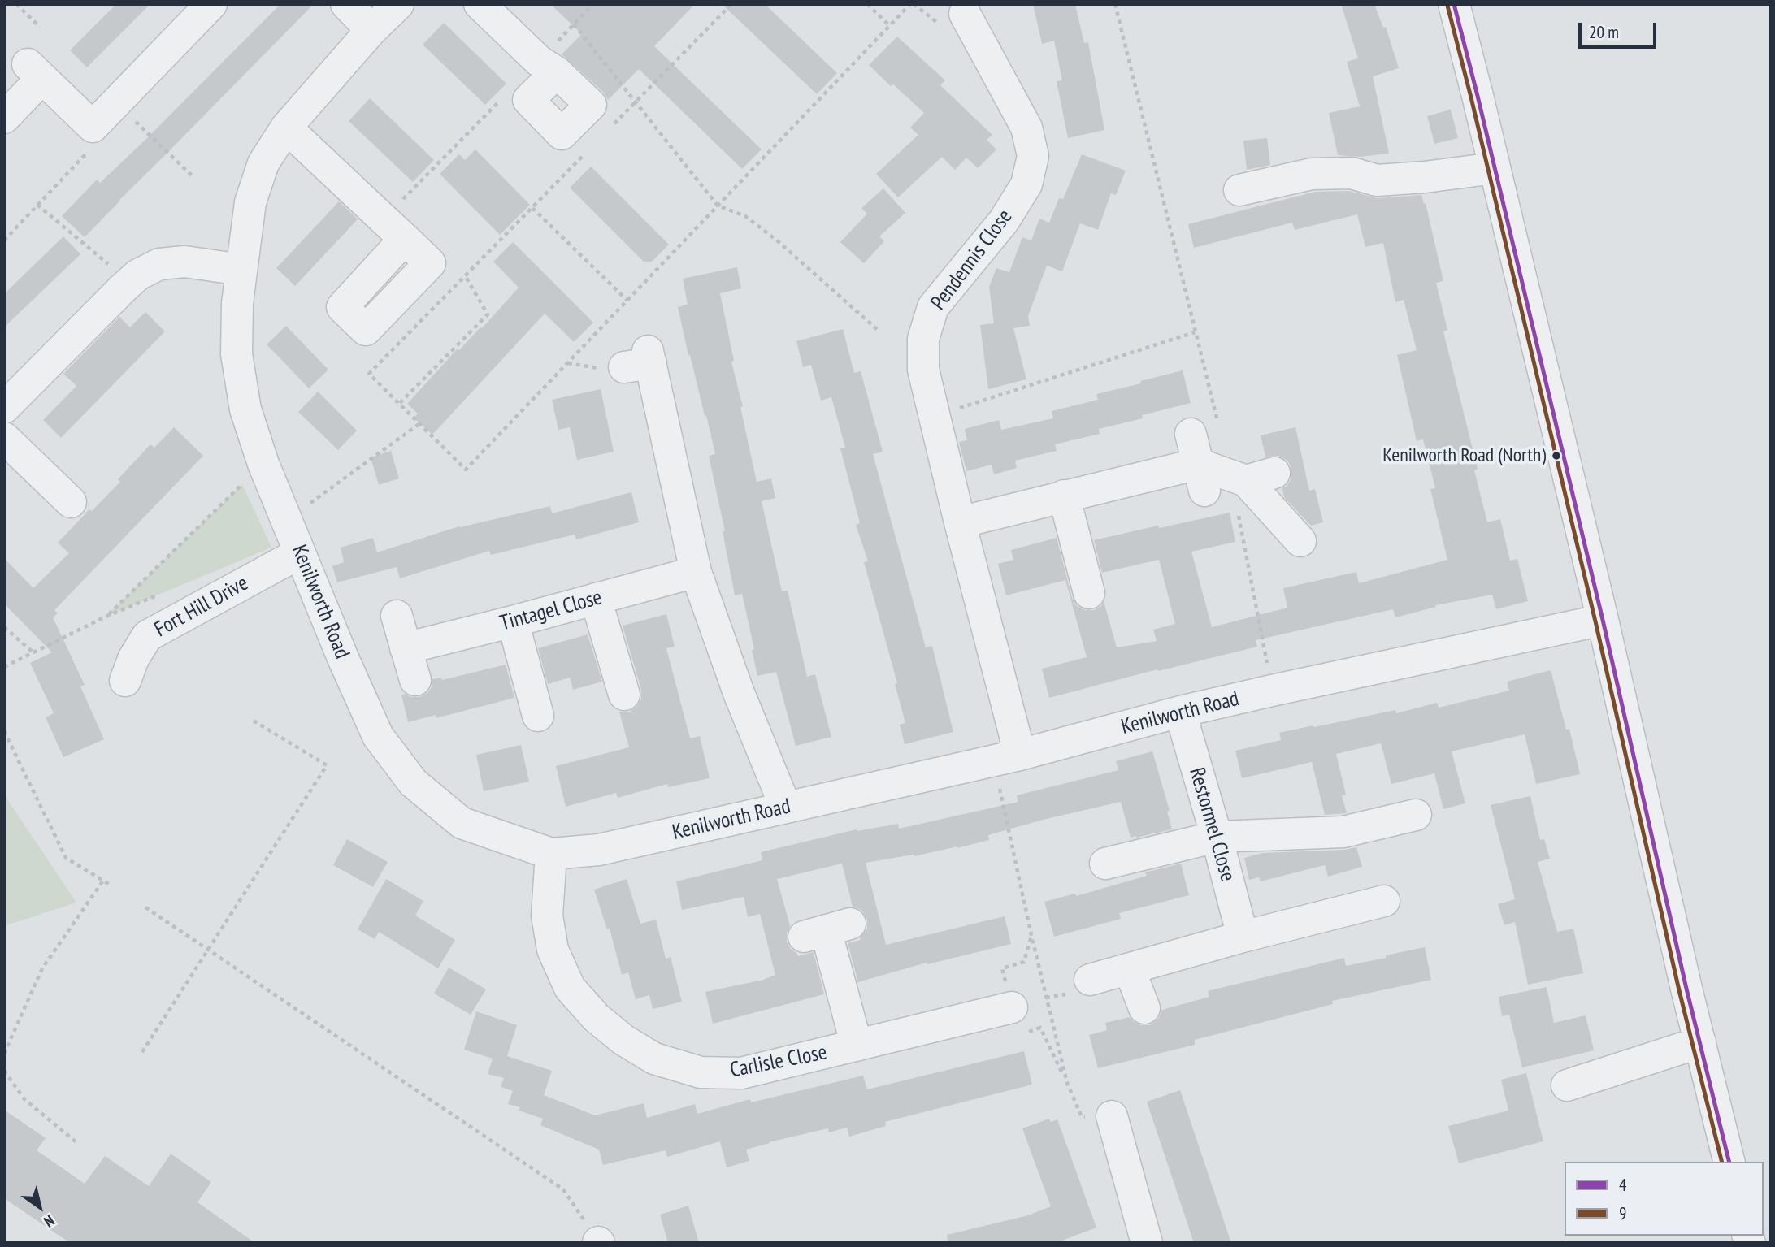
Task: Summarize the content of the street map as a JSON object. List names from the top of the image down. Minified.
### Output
{"streets":{"street":["Pendennis Close","Kenilworth Road","Fort Hill Drive","Tintagel Close","Restormel Close","Carlisle Close"]},"crossings":[["Pendennis Close","Kenilworth Road"],["Kenilworth Road","Fort Hill Drive"],["Kenilworth Road","Restormel Close"],["Kenilworth Road","Carlisle Close"]],"places":["Kenilworth Road (North)"],"lines":["transit line 4","transit line 9"],"legend":["4","9"],"scale_bar":"20 m","north":"bottom right"}
